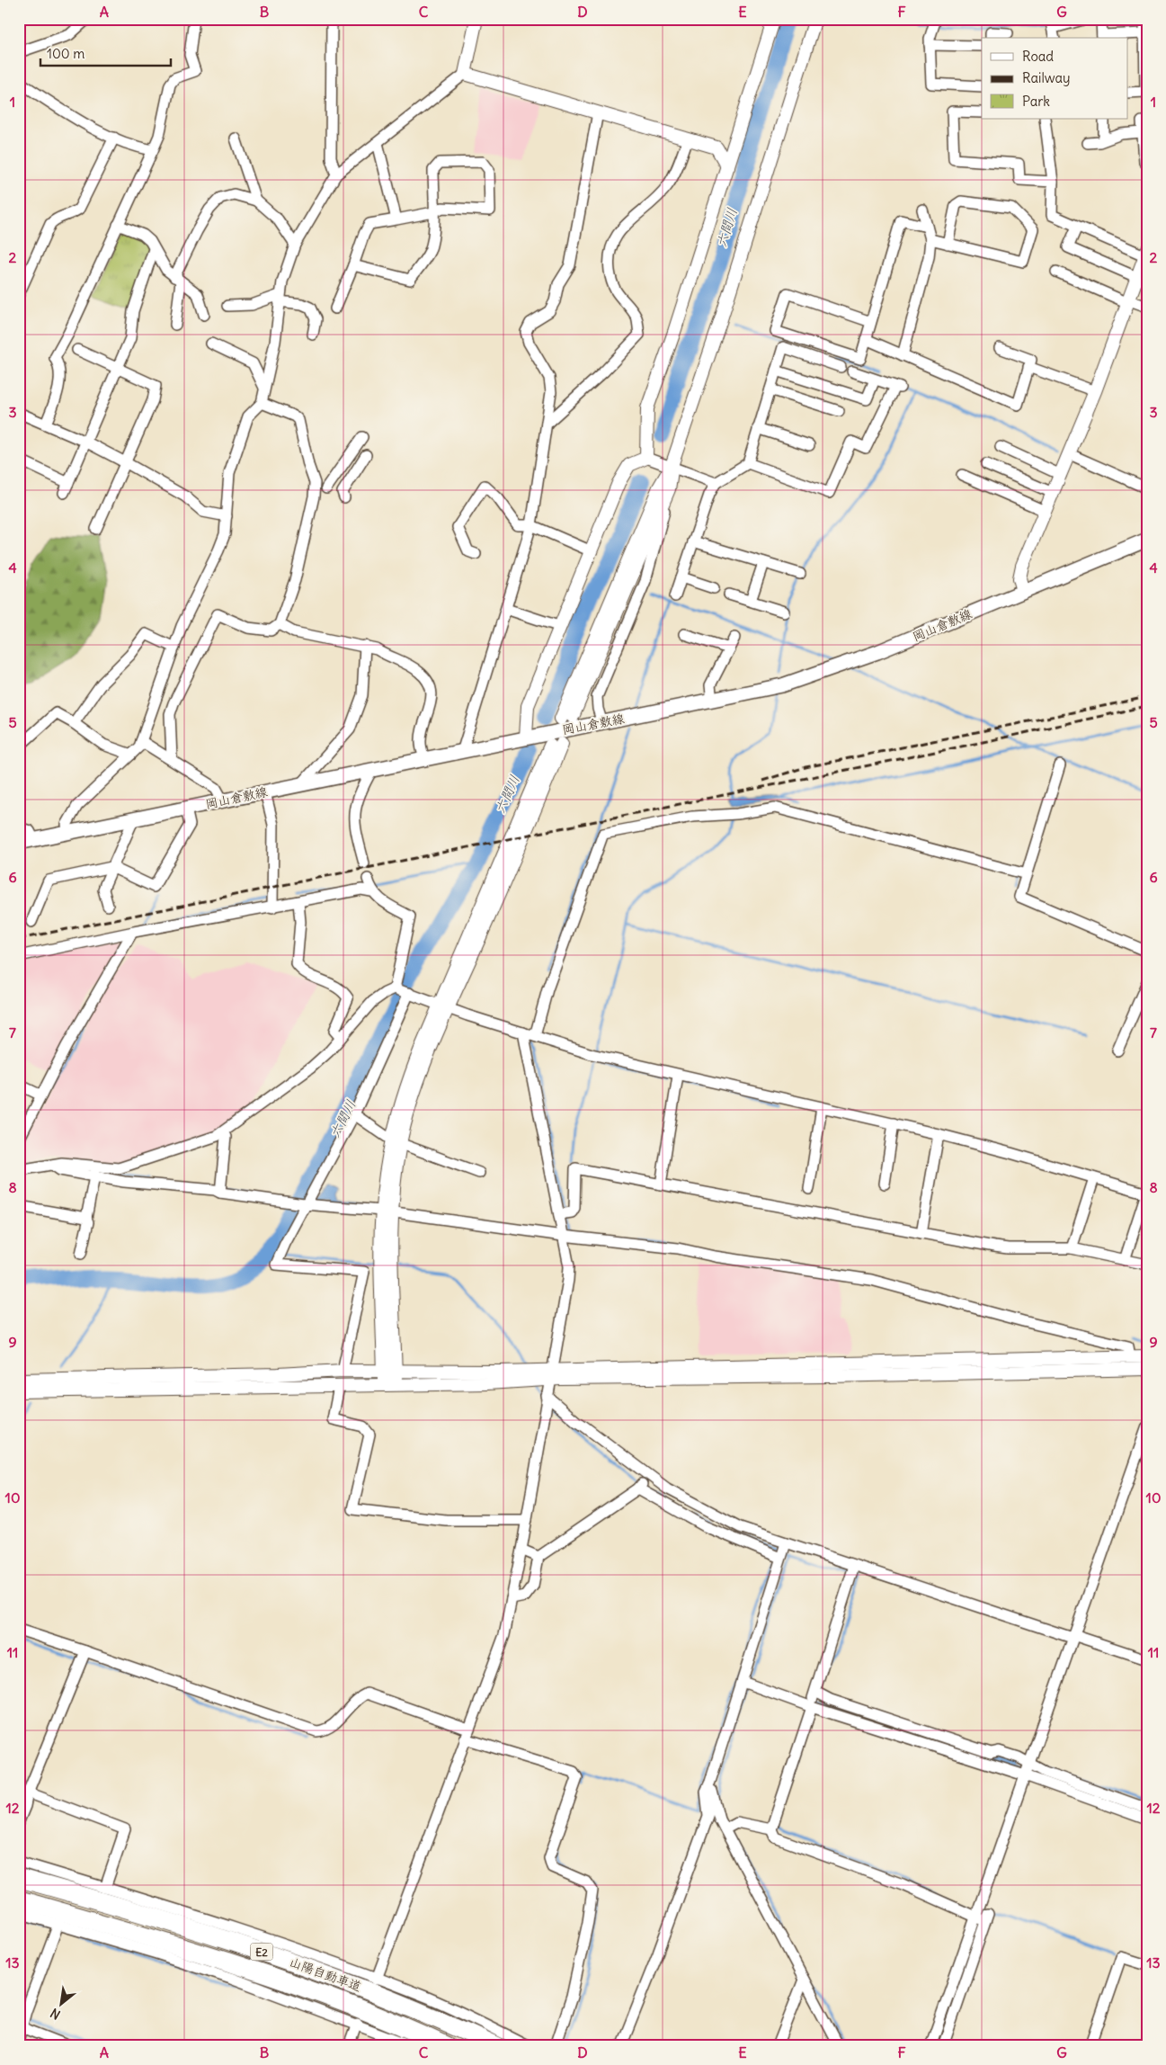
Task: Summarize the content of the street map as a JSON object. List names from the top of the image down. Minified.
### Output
{"streets":{"highway":["E2","山陽自動車道"],"main road":["岡山倉敷線"]},"water":["六間川"],"legend":["Road","Railway","Park"],"scale_bar":"100 m","north":"bottom left","grid":{"columns":["A","B","C","D","E","F","G"],"rows":["1","2","3","4","5","6","7","8","9","10","11","12","13"]}}
